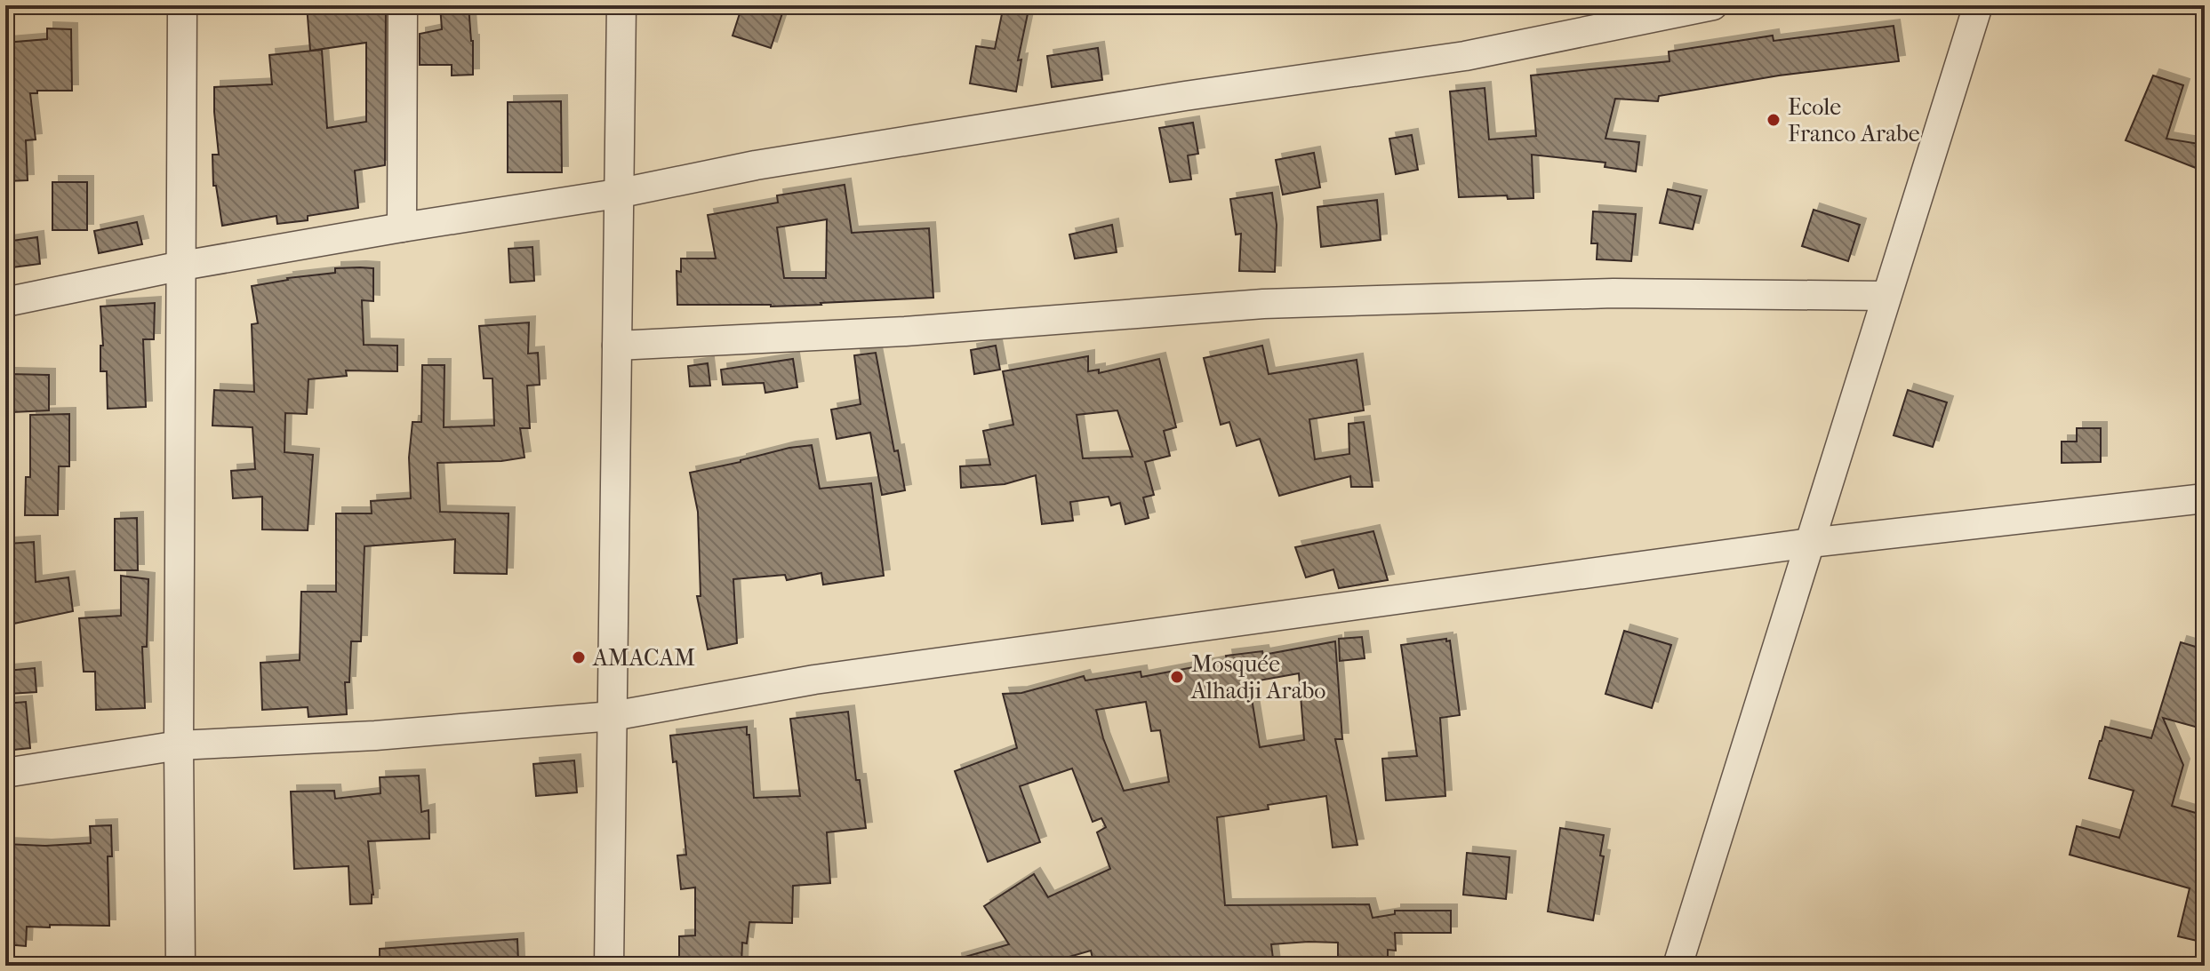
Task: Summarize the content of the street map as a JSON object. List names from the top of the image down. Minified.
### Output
{"places":["Ecole Franco Arabe","AMACAM","Mosquée Alhadji Arabo"]}
